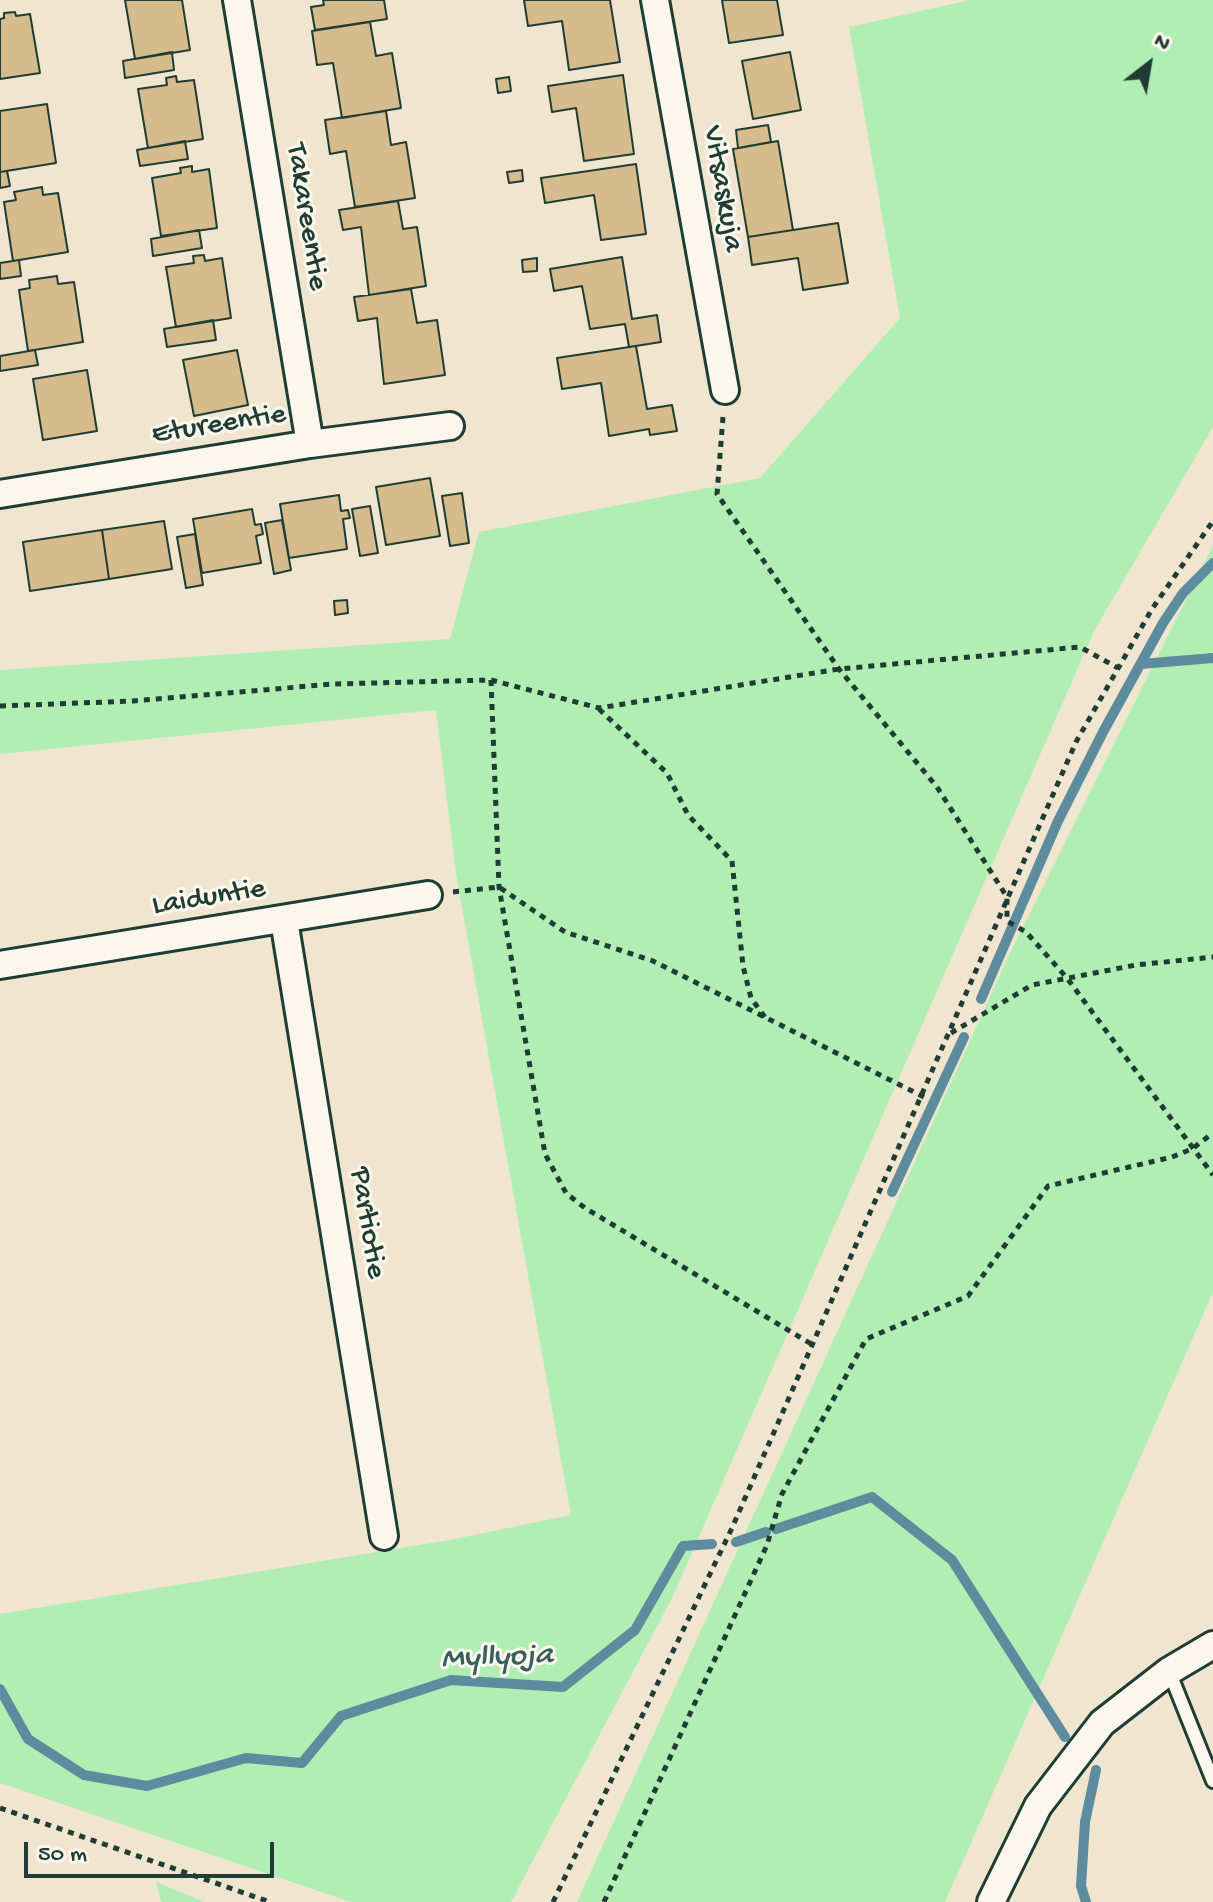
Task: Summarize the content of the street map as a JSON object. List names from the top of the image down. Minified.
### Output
{"streets":{"street":["Vitsaskuja","Takareentie","Etureentie","Laiduntie","Partiotie"]},"crossings":[["Takareentie","Etureentie"],["Laiduntie","Partiotie"]],"water":["Myllyoja"],"scale_bar":"50 m","north":"top right"}
